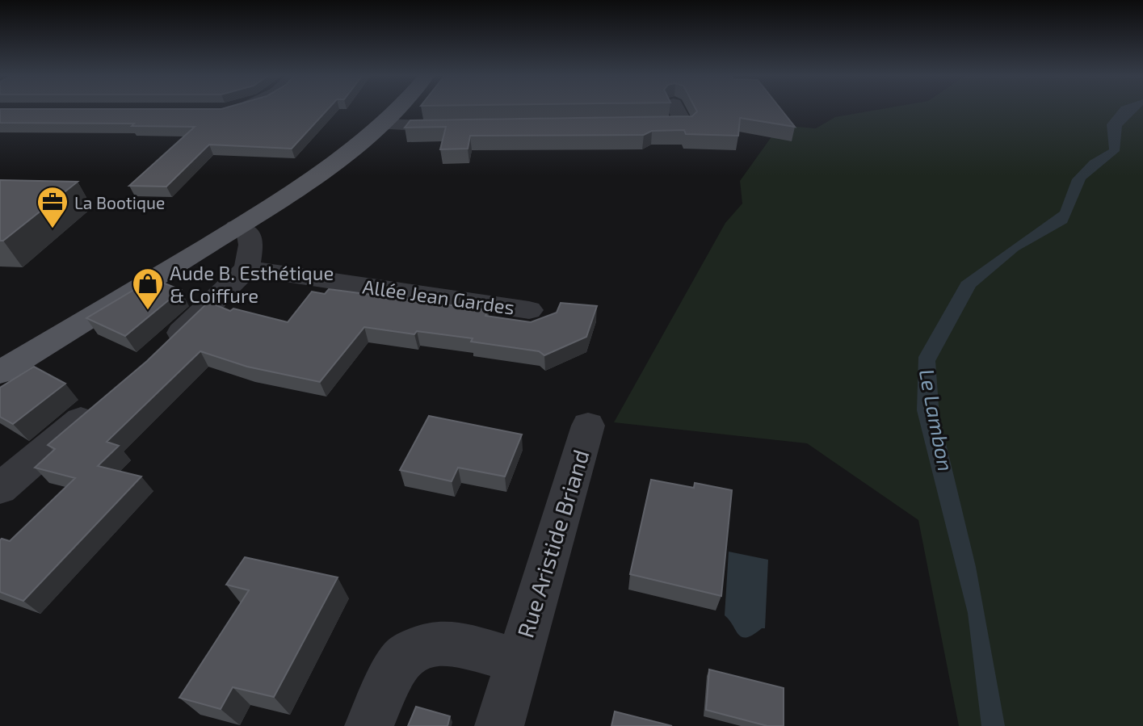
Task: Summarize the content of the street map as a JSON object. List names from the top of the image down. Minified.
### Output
{"streets":{"street":["Allée Jean Gardes","Rue Aristide Briand"]},"water":["Le Lambon"],"places":{"office":["La Bootique"],"shop":["Aude B. Esthétique & Coiffure"]}}
